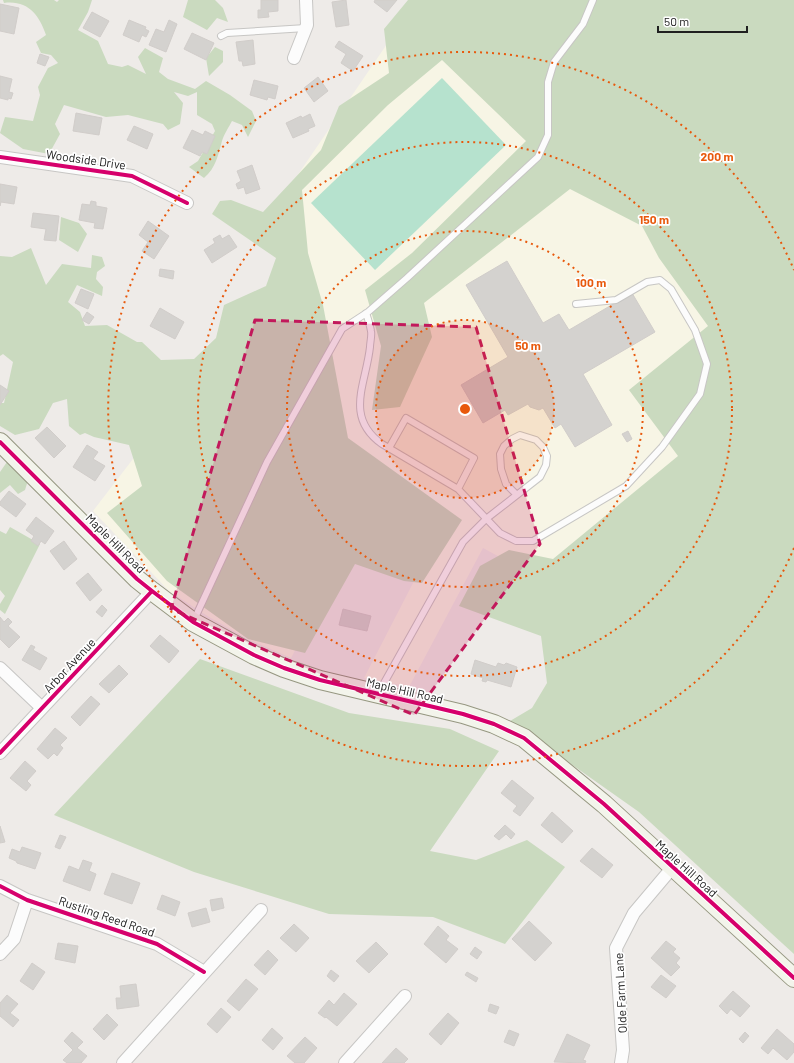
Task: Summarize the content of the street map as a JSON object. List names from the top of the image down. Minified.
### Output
{"streets":{"street":["Woodside Drive","Maple Hill Road","Arbor Avenue","Rustling Reed Road","Olde Farm Lane"]},"crossings":[["Maple Hill Road","Arbor Avenue"],["Maple Hill Road","Olde Farm Lane"]],"scale_bar":"50 m","rings":["200 m","150 m","100 m","50 m"]}
